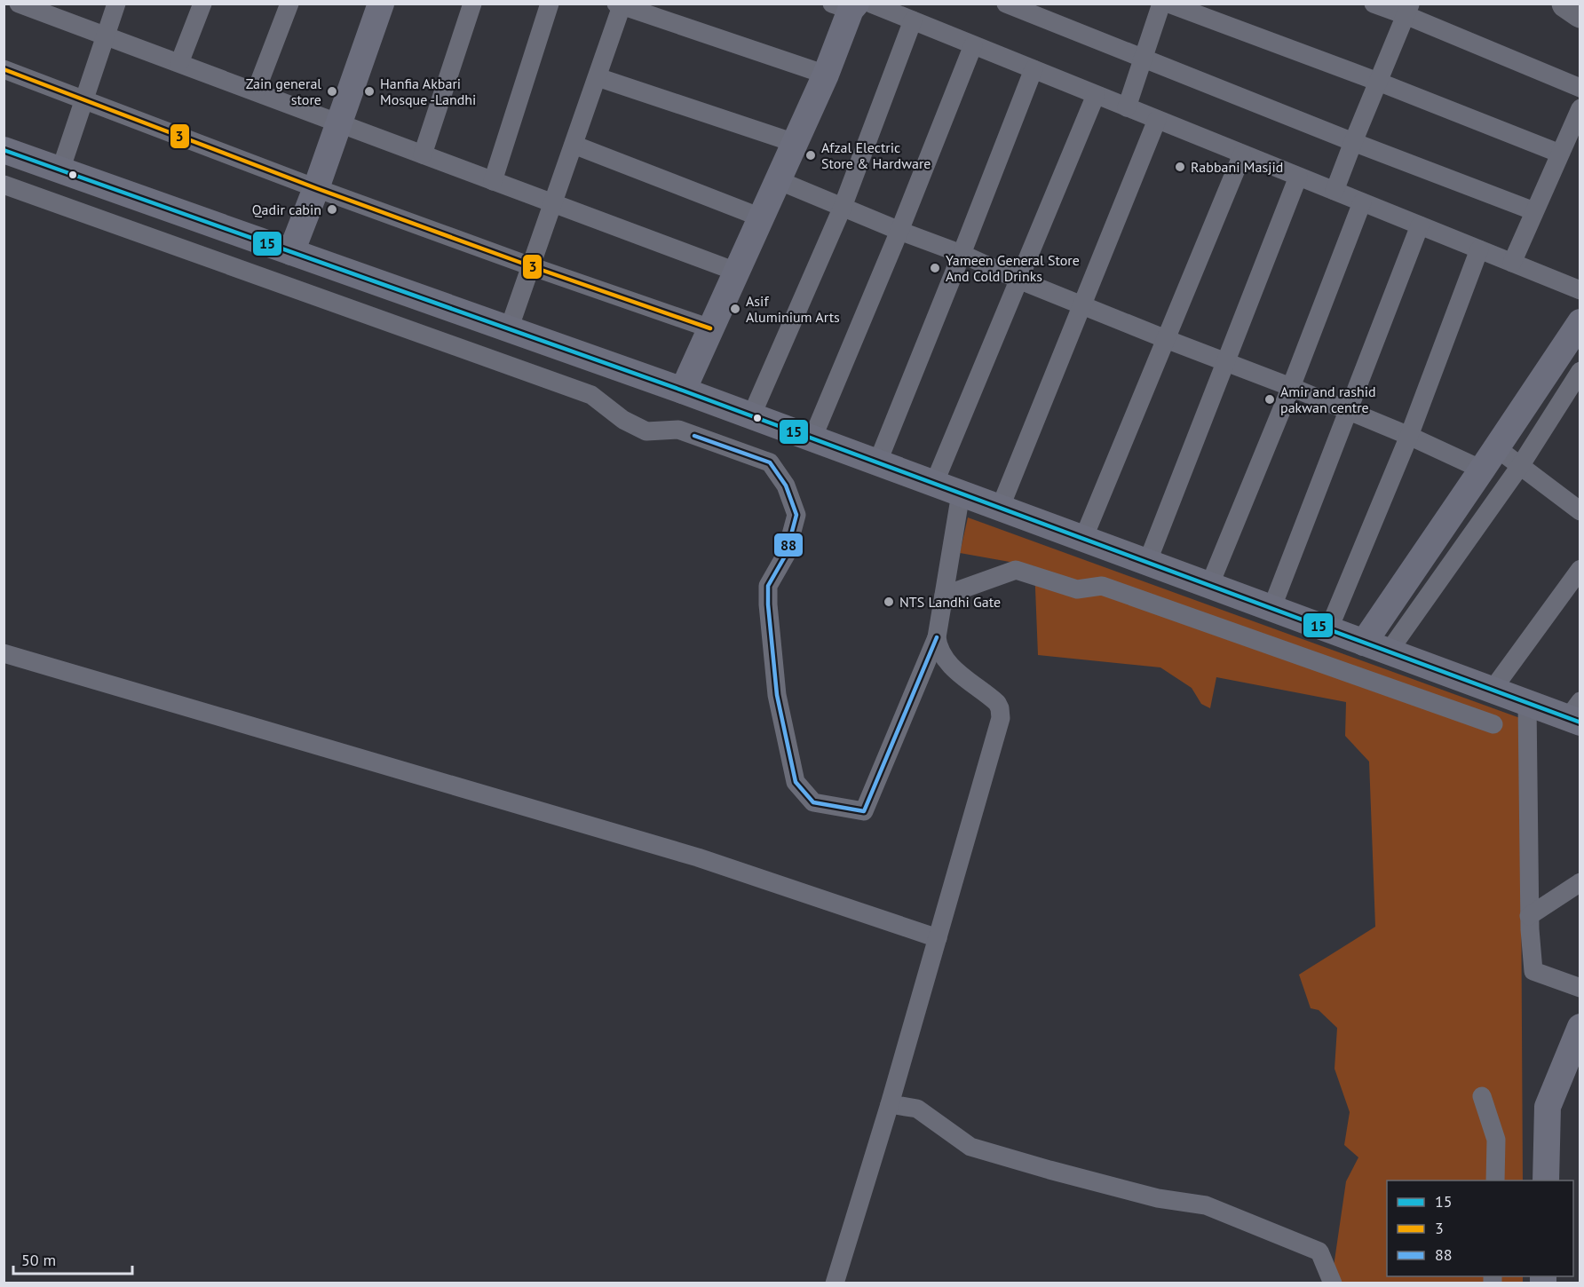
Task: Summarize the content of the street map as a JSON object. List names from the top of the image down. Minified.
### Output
{"places":["Zain general store","Hanfia Akbari Mosque -Landhi","Afzal Electric Store & Hardware","Rabbani Masjid","Qadir cabin","Yameen General Store And Cold Drinks","Asif Aluminium Arts","Amir and rashid pakwan centre","NTS Landhi Gate"],"lines":["transit line 3","transit line 15","transit line 88"],"legend":["15","3","88"],"scale_bar":"50 m"}
